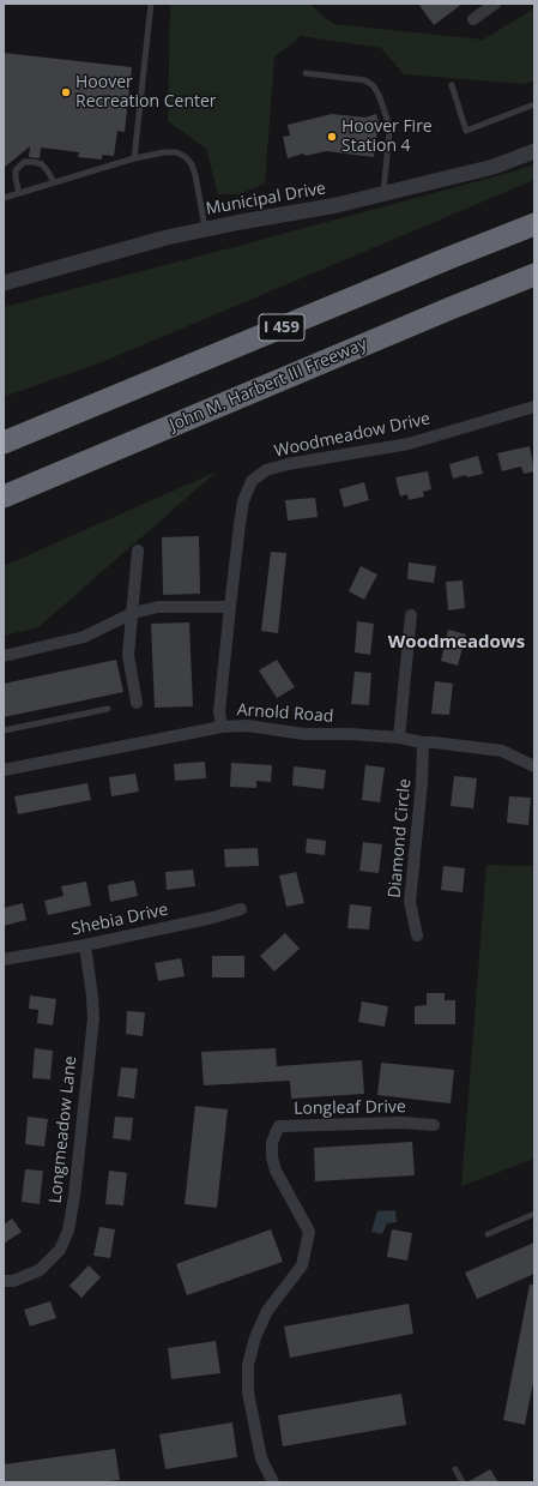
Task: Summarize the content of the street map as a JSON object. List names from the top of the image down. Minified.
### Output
{"streets":{"highway":["I 459","John M. Harbert III Freeway"],"street":["Municipal Drive","Woodmeadow Drive","Arnold Road","Diamond Circle","Shebia Drive","Longleaf Drive","Longmeadow Lane"]},"crossings":[["Woodmeadow Drive","Arnold Road"],["Arnold Road","Diamond Circle"],["Shebia Drive","Longmeadow Lane"]],"districts":["Woodmeadows"],"places":["Hoover Recreation Center","Hoover Fire Station 4"]}
